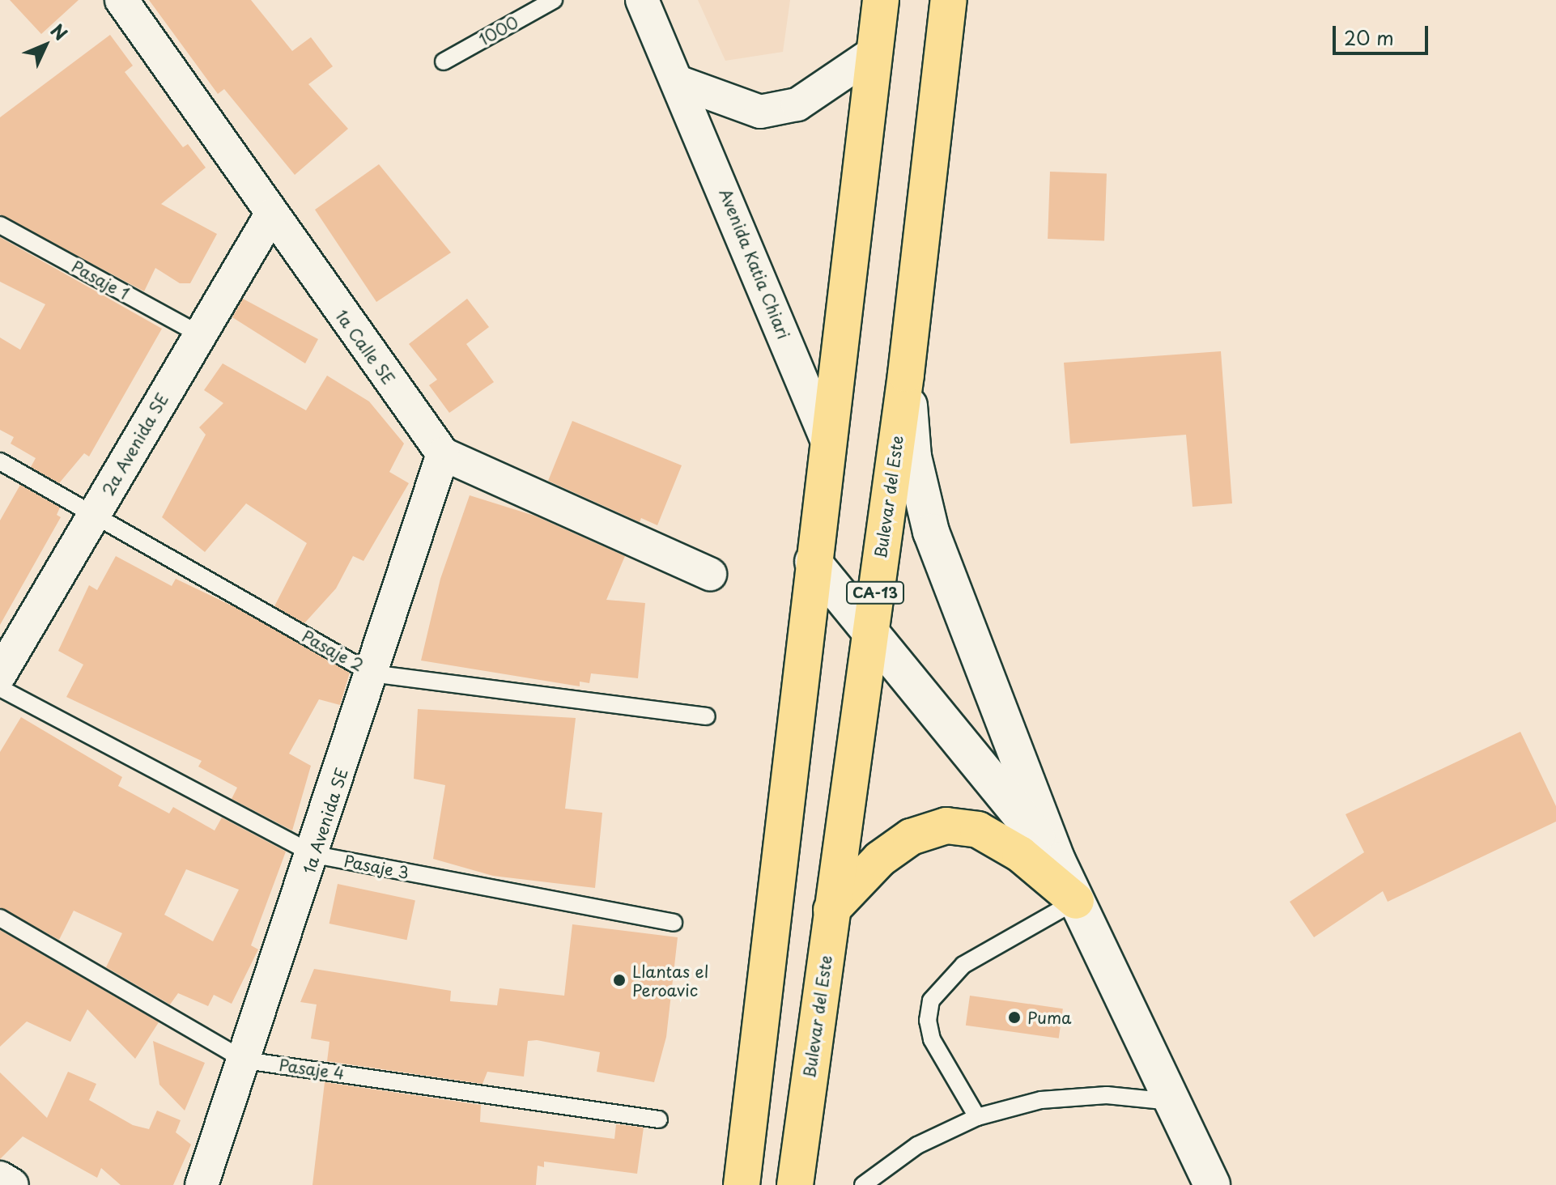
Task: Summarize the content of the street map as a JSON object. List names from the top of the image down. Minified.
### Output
{"streets":{"highway":["Bulevar del Este","CA-13"],"street":["Avenida Katia Chiari","1a Calle SE","2a Avenida SE","1a Avenida SE"],"lane":["1000","Pasaje 1","Pasaje 2","Pasaje 3","Pasaje 4"]},"crossings":[["Pasaje 1","2a Avenida SE"],["1a Calle SE","2a Avenida SE"],["1a Calle SE","1a Avenida SE"],["2a Avenida SE","Pasaje 2"],["Pasaje 2","1a Avenida SE"],["1a Avenida SE","Pasaje 3"],["1a Avenida SE","Pasaje 4"]],"places":["Llantas el Peroavic","Puma"],"scale_bar":"20 m","north":"top right"}
